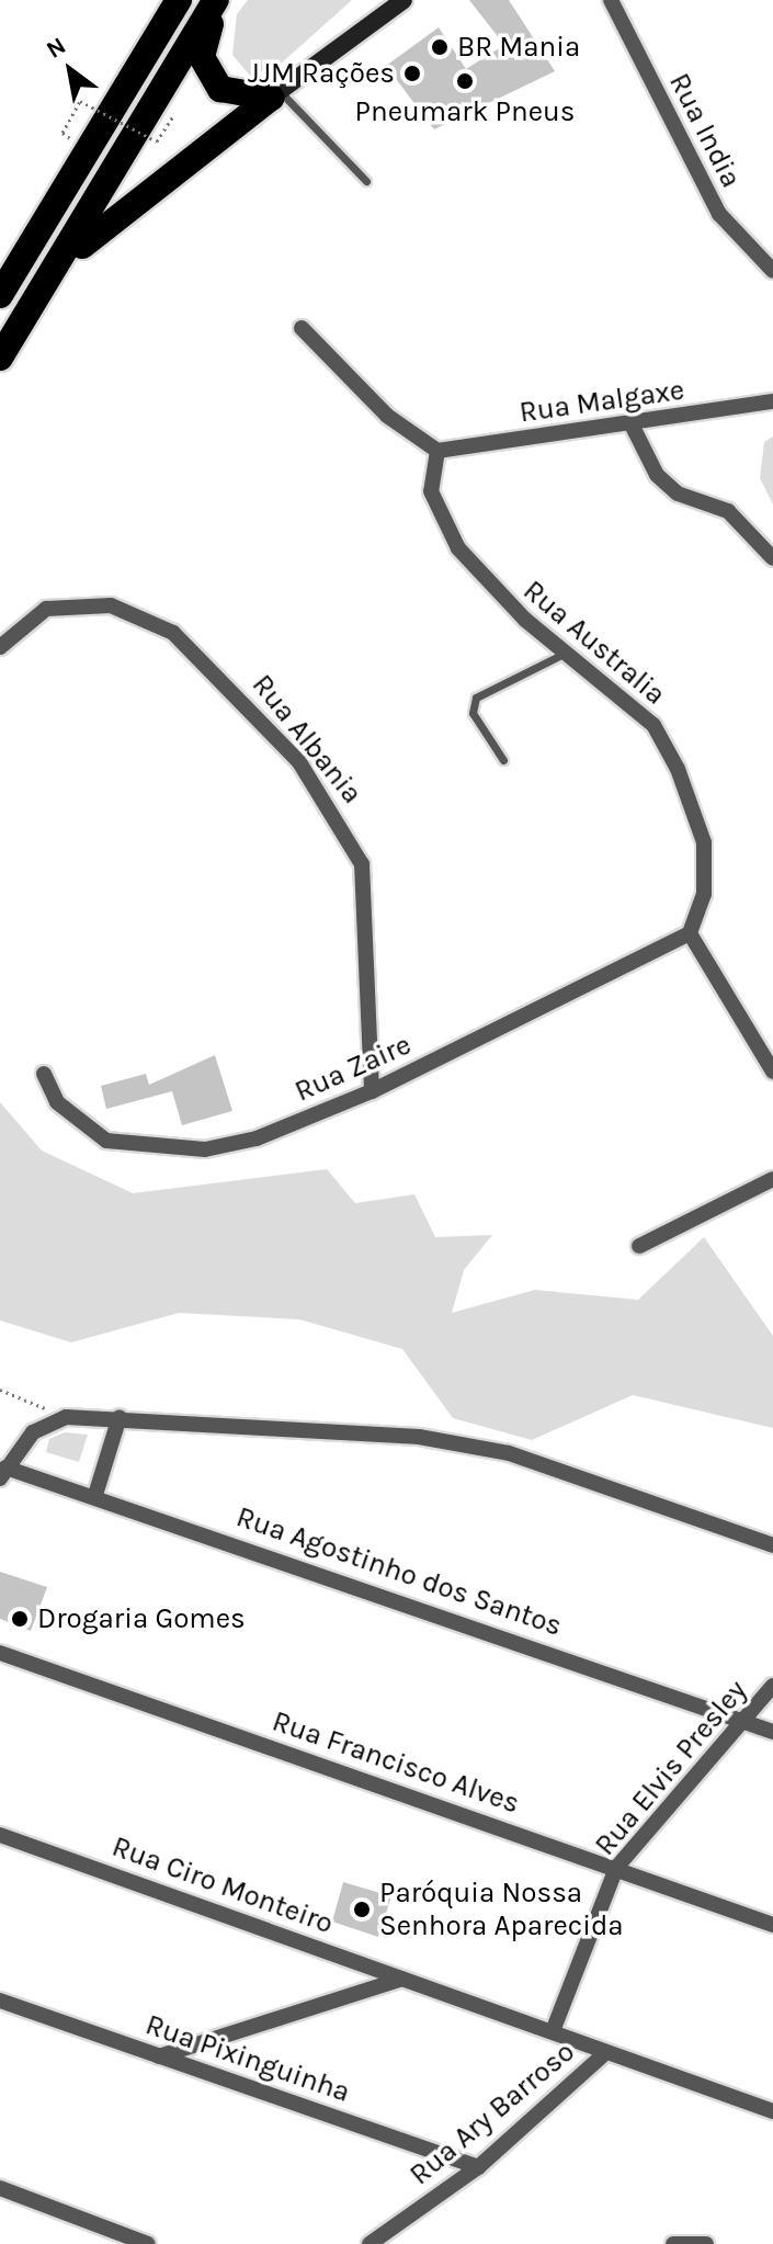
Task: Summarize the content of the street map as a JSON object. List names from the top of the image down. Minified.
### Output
{"streets":{"street":["Rua India","Rua Malgaxe","Rua Australia","Rua Albania","Rua Zaire","Rua Agostinho dos Santos","Rua Francisco Alves","Rua Elvis Presley","Rua Ciro Monteiro","Rua Pixinguinha","Rua Ary Barroso"]},"crossings":[["Rua Malgaxe","Rua Australia"],["Rua Australia","Rua Zaire"],["Rua Albania","Rua Zaire"],["Rua Agostinho dos Santos","Rua Elvis Presley"],["Rua Francisco Alves","Rua Elvis Presley"],["Rua Elvis Presley","Rua Ciro Monteiro"],["Rua Ciro Monteiro","Rua Ary Barroso"],["Rua Pixinguinha","Rua Ary Barroso"]],"places":["BR Mania","JJM Rações","Pneumark Pneus","Drogaria Gomes","Paróquia Nossa Senhora Aparecida"],"north":"top left"}
